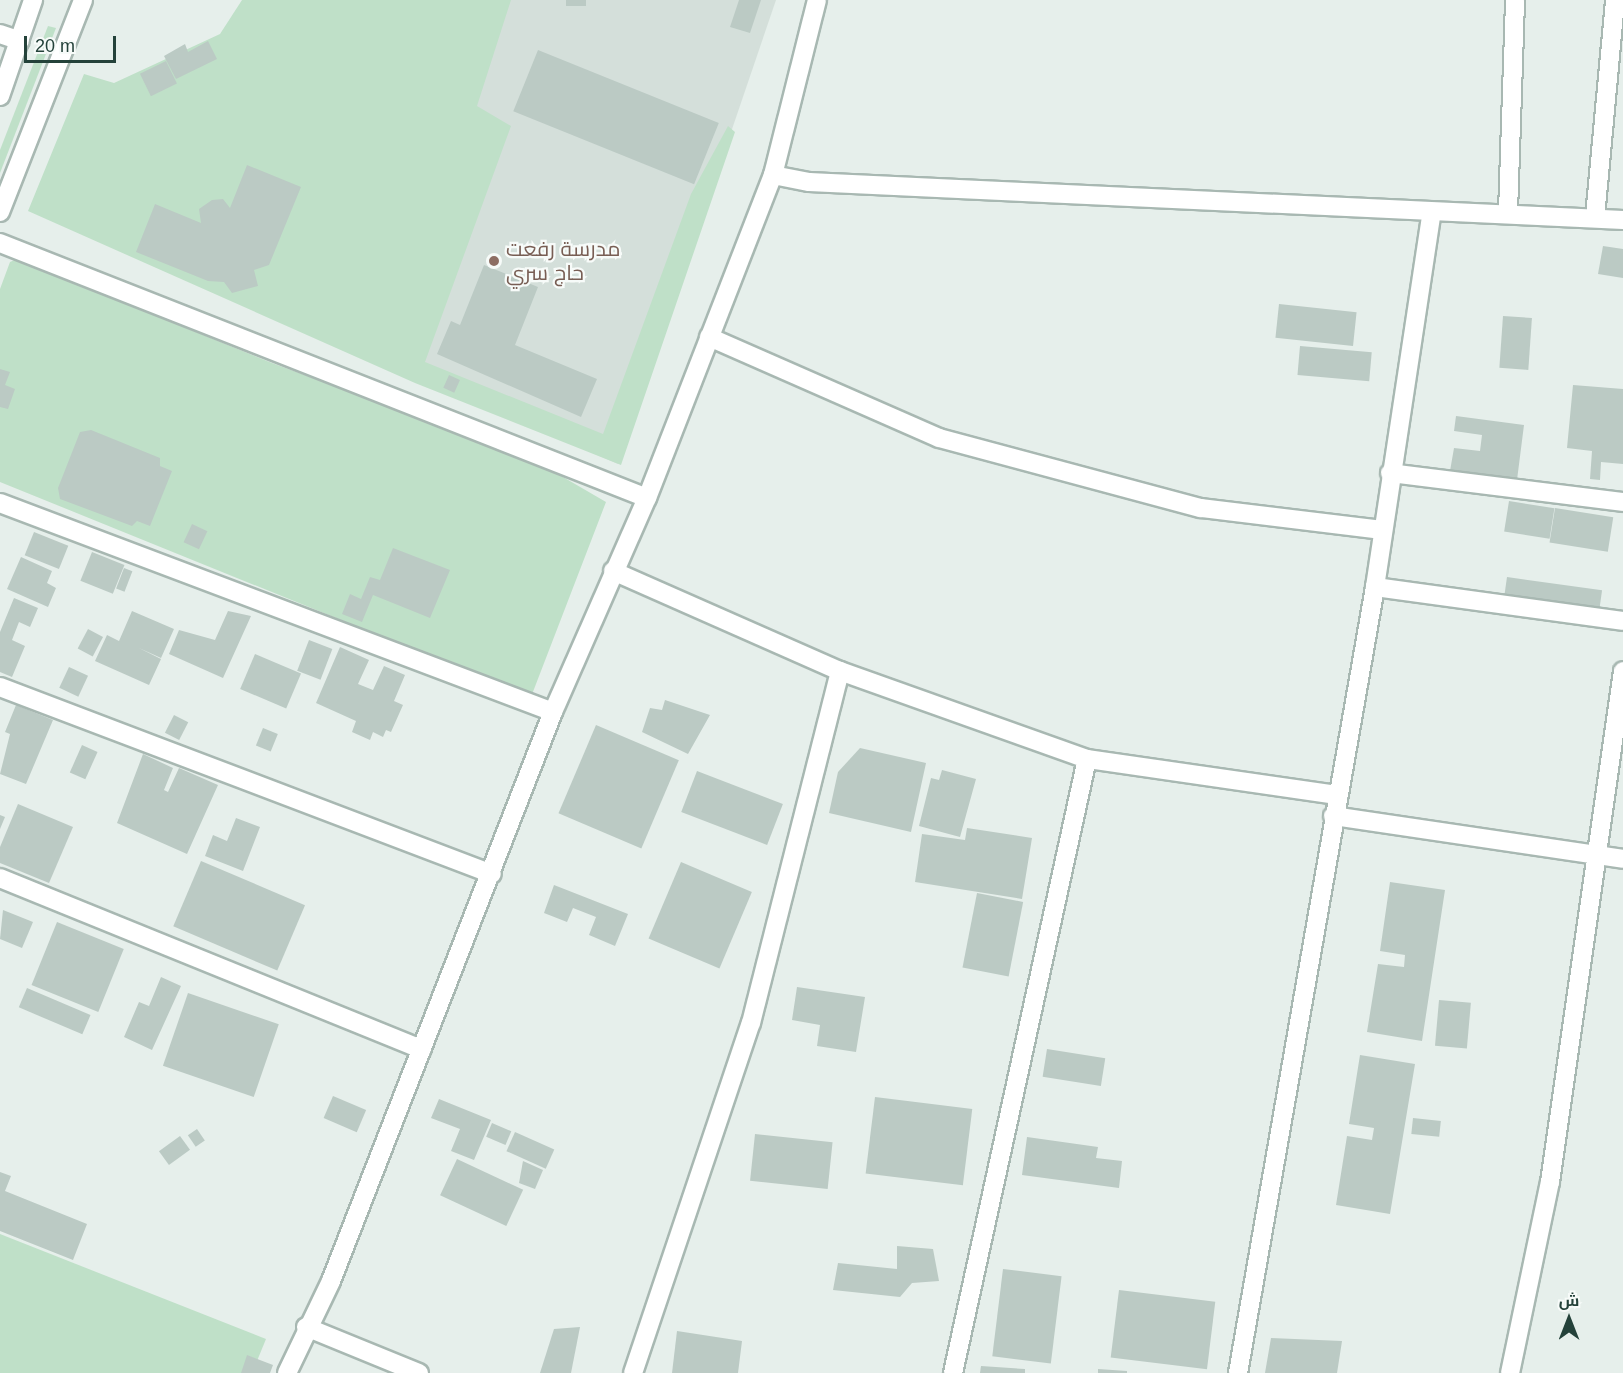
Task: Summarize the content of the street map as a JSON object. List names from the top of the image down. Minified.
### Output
{"places":["مدرسة رفعت حاج سري"],"scale_bar":"20 m","north":"top"}
